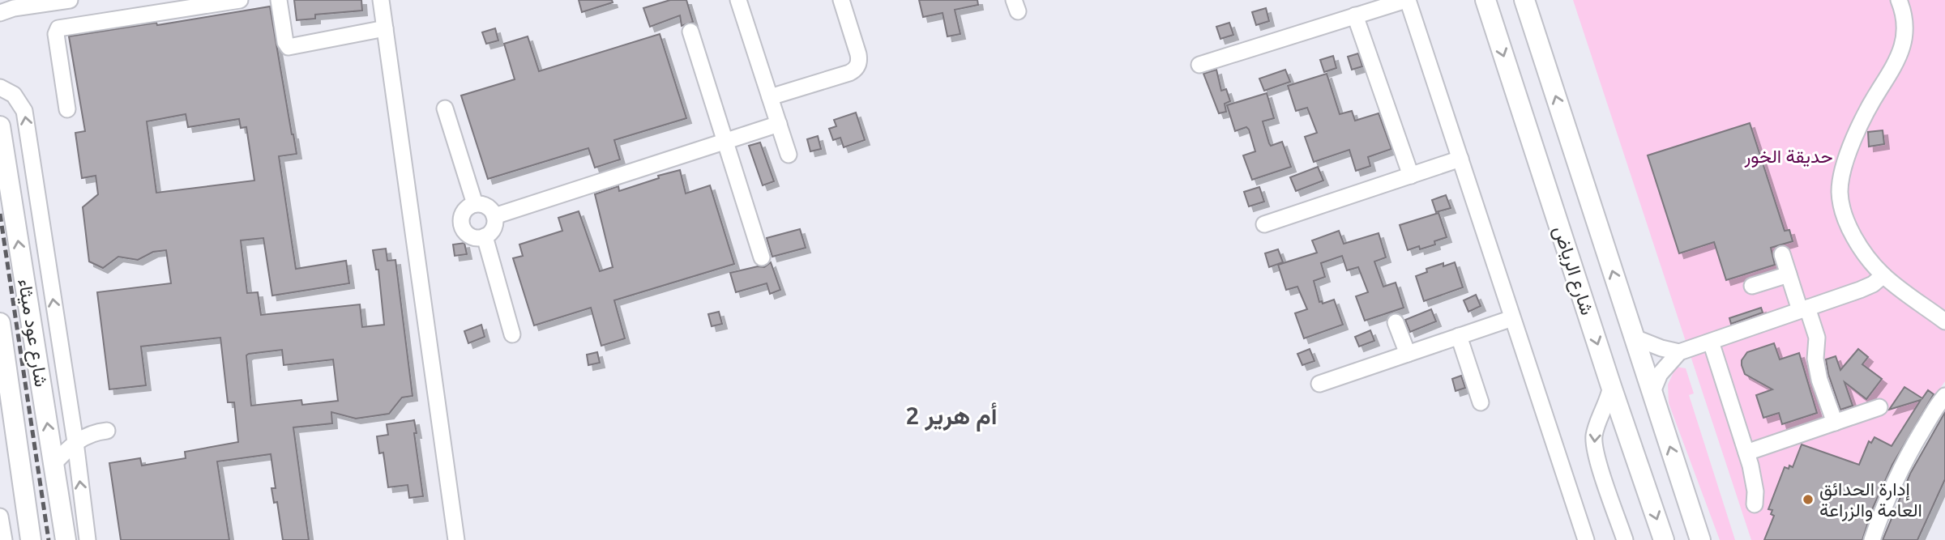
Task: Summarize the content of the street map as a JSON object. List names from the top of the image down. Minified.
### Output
{"streets":{"main road":["شارع الرياض","شارع عود ميثاء"]},"districts":["أم هرير 2"],"parks":["حديقة الخور"],"places":["إدارة الحدائق العامة والزراعة"]}
